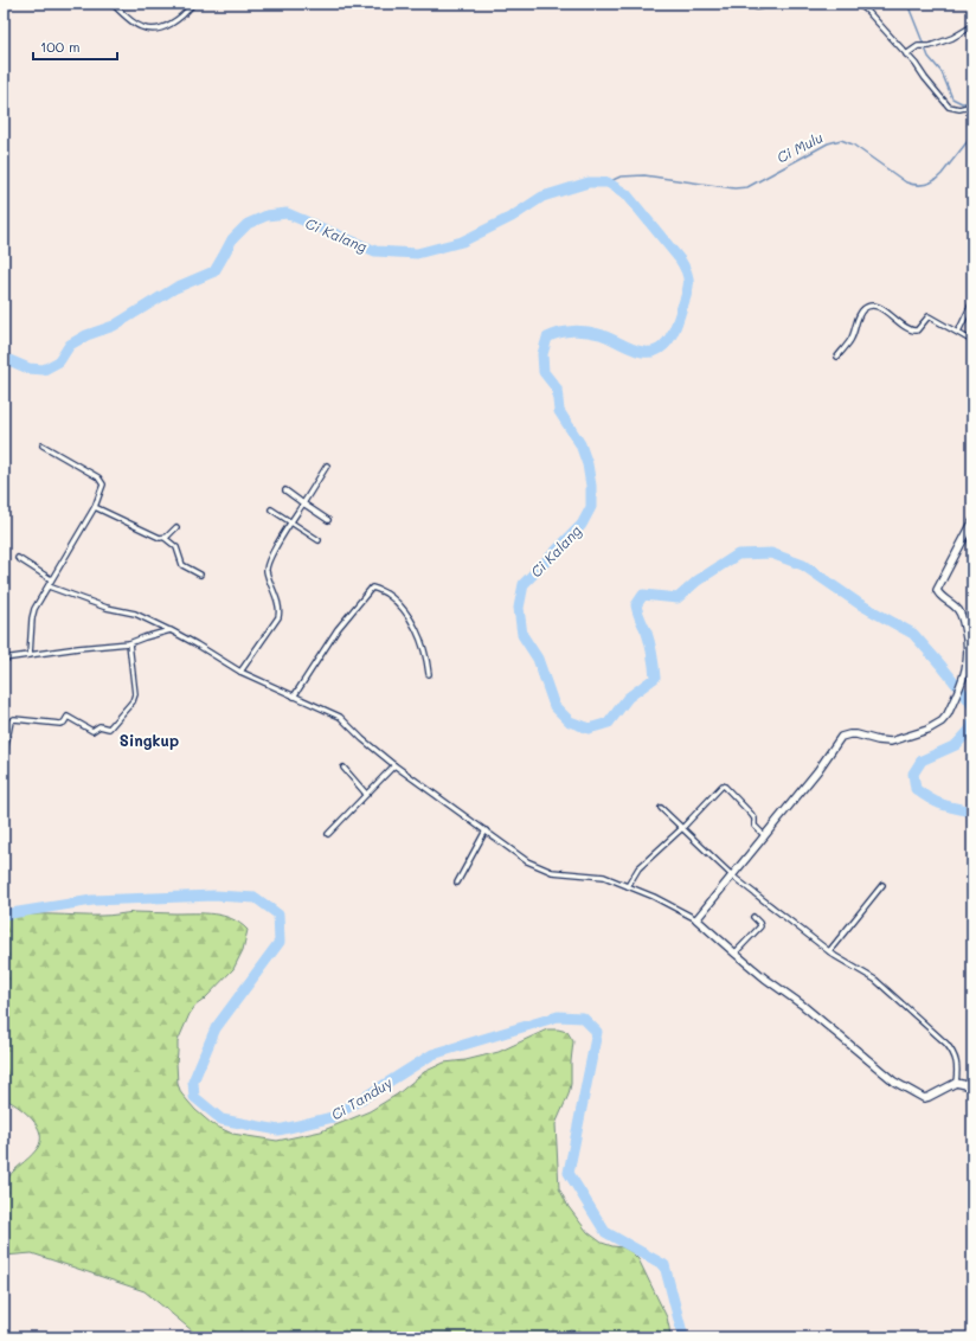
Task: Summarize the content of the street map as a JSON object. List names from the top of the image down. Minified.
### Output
{"districts":["Singkup"],"water":["Ci Mulu","Ci Kalang","Ci Tanduy"],"scale_bar":"100 m"}
